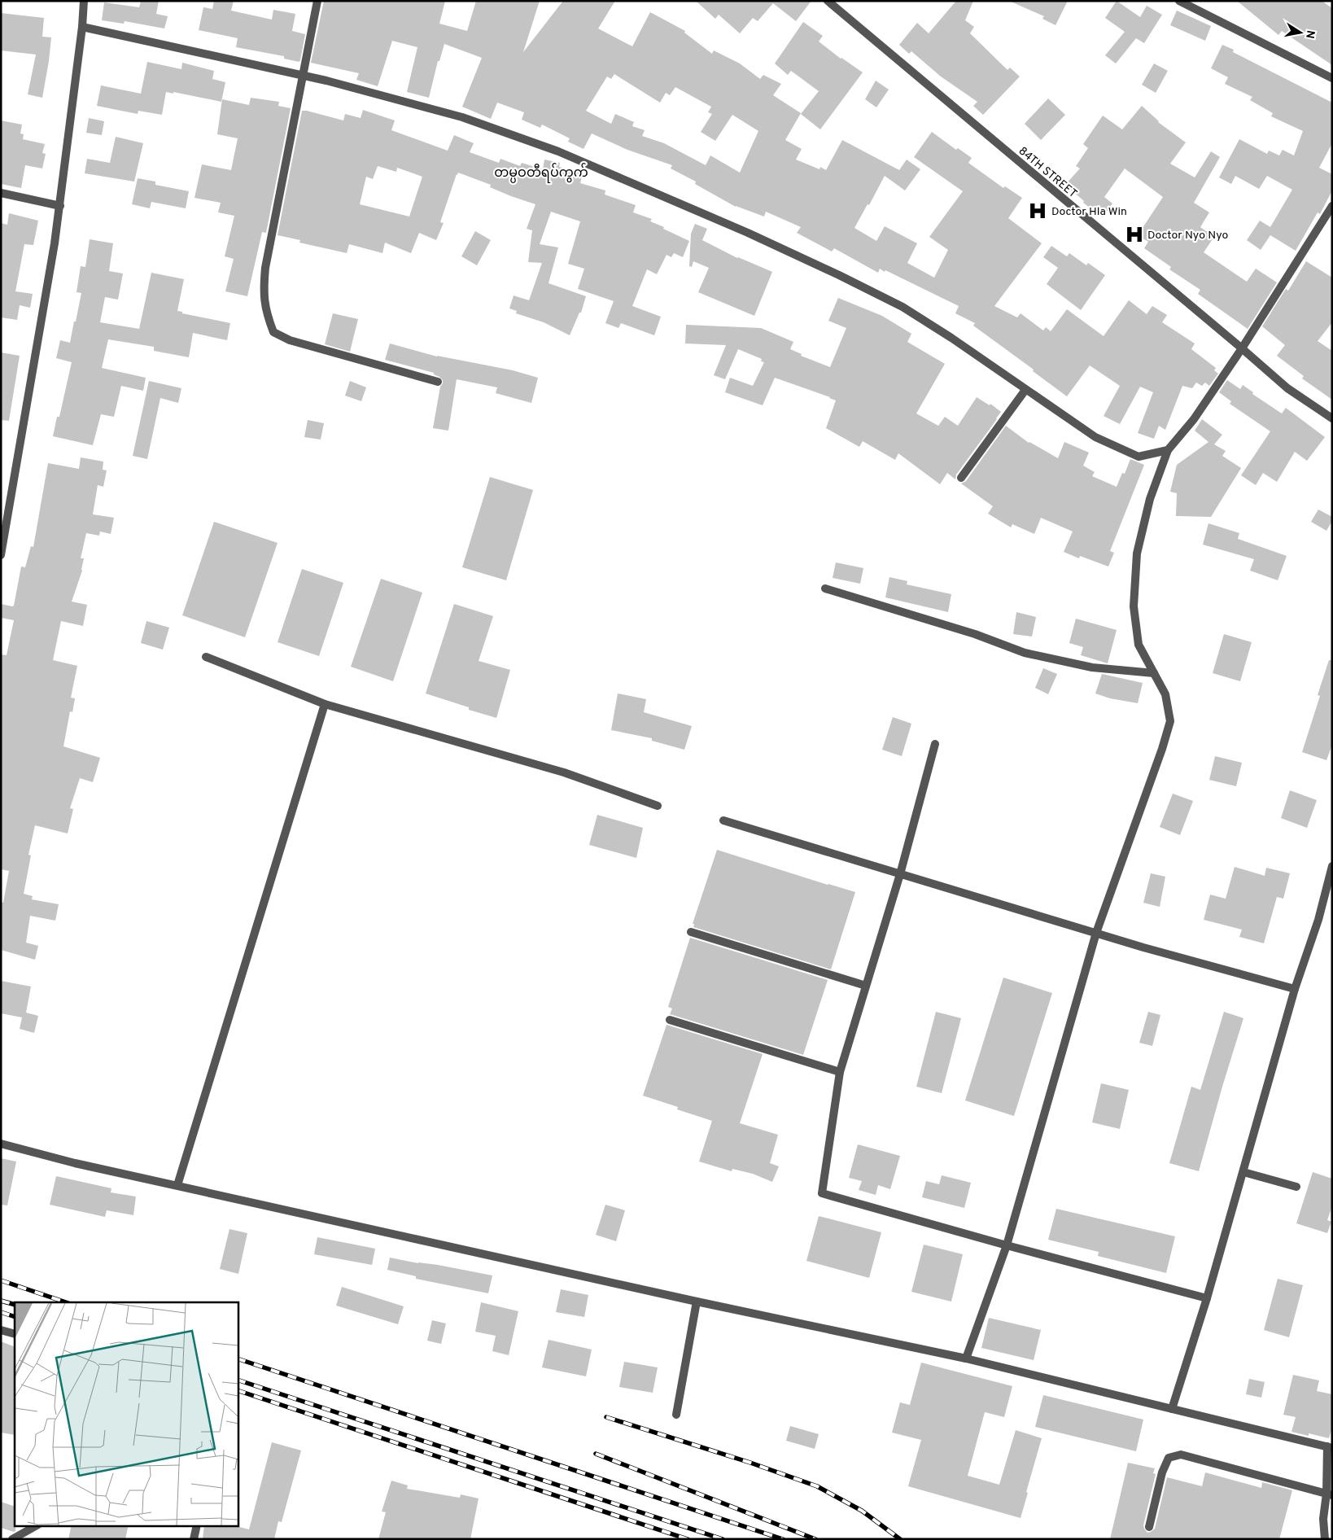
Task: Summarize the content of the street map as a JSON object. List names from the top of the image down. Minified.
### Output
{"streets":{"street":["84TH STREET"]},"districts":["တမ္ပဝတီရပ်ကွက်"],"places":{"hospital":["Doctor Hla Win","Doctor Nyo Nyo"]},"north":"right"}
